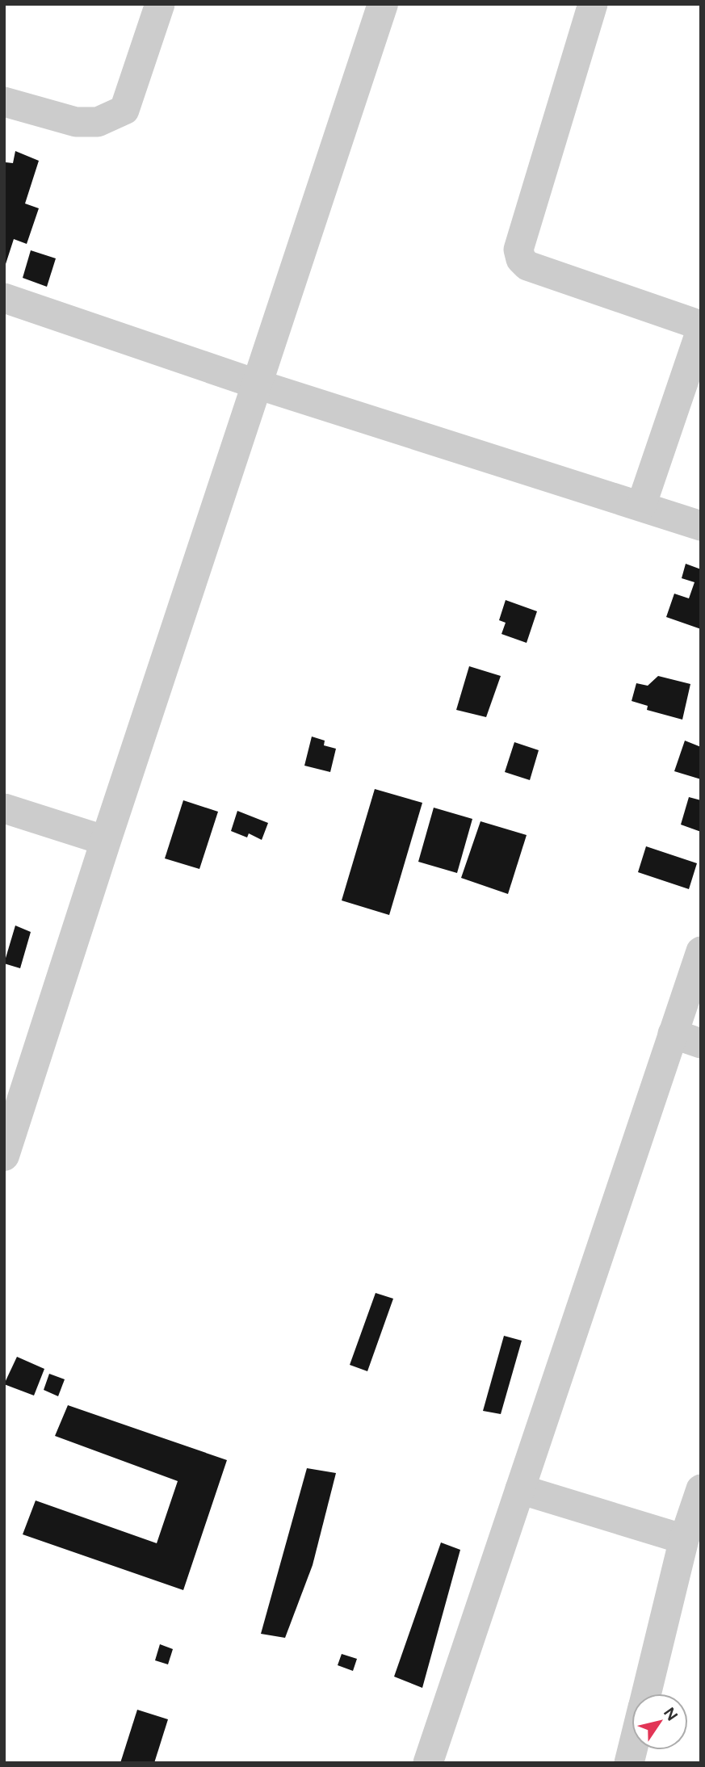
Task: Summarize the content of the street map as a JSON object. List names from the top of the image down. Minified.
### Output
{"north":"top right"}
